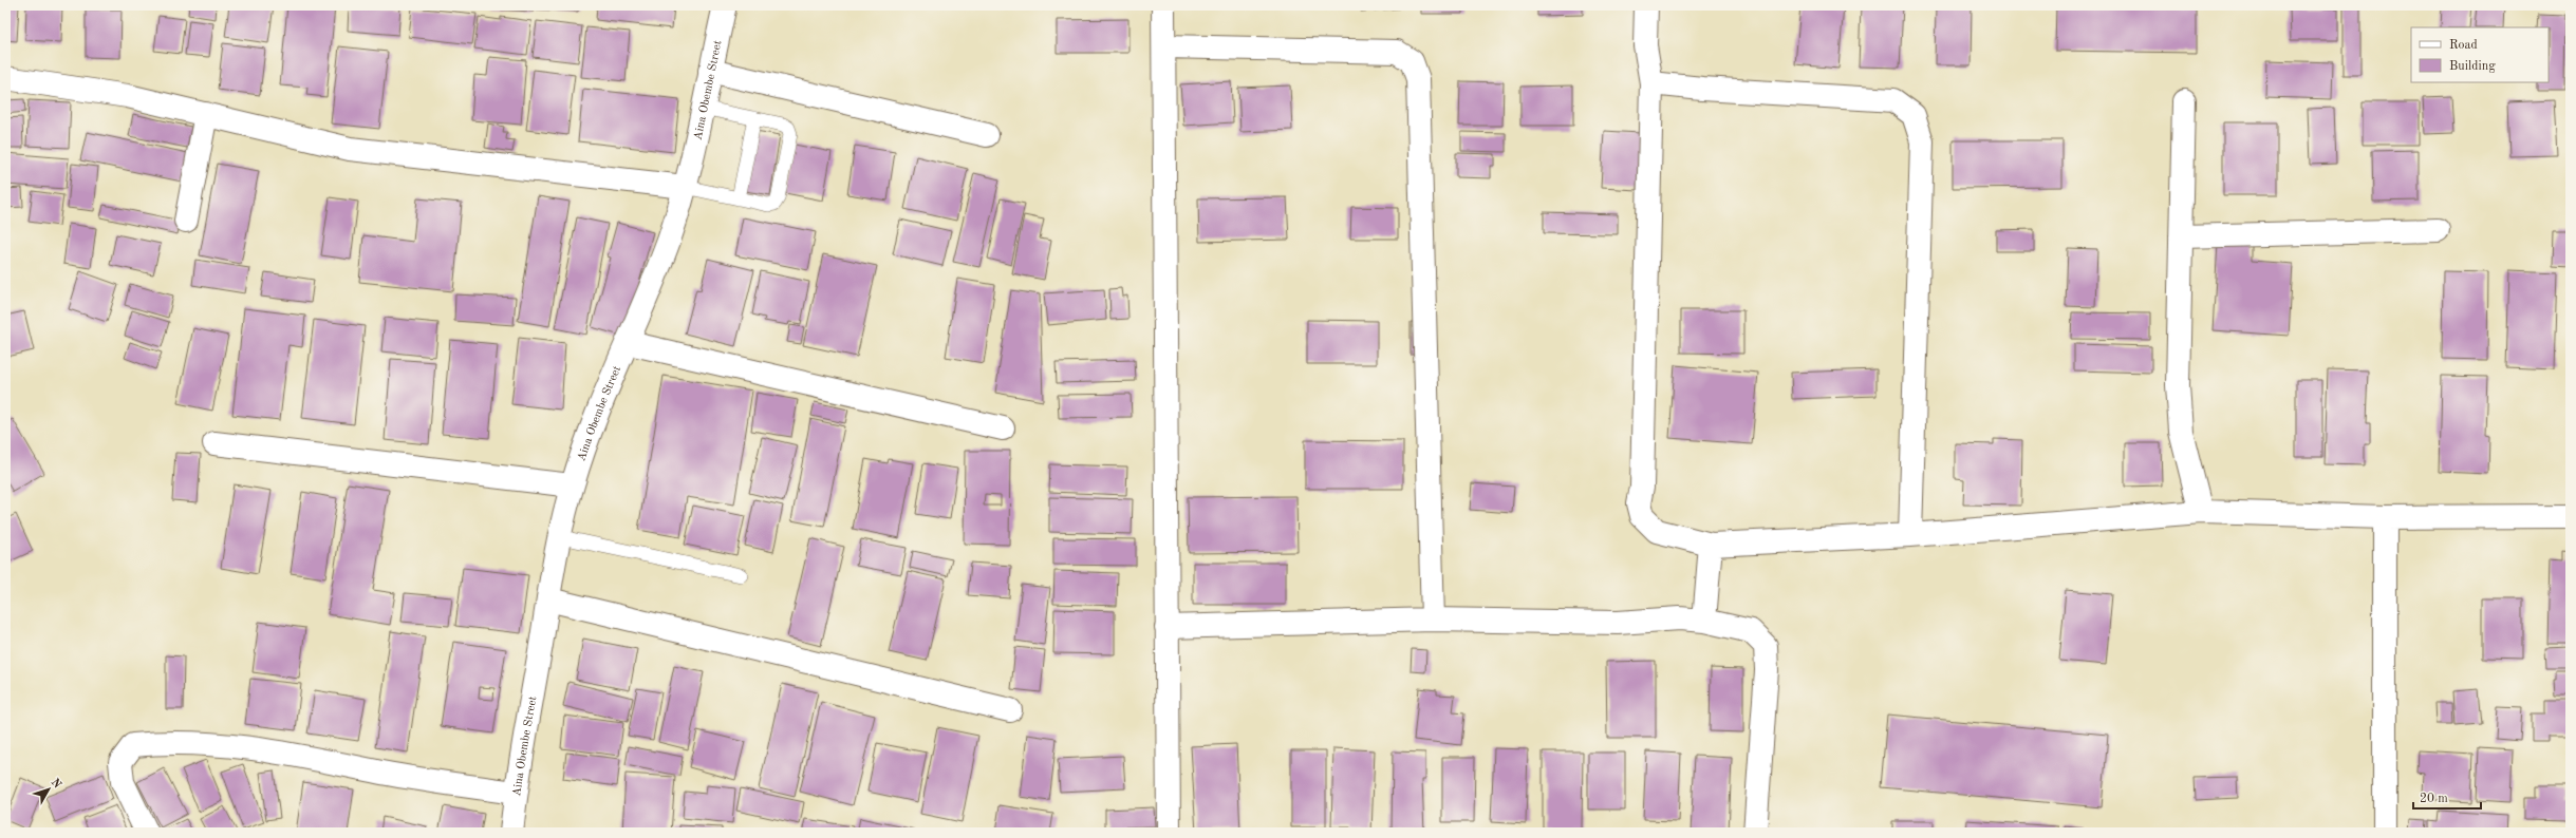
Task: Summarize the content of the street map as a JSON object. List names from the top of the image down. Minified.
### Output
{"streets":{"street":["Aina Obembe Street"]},"legend":["Road","Building"],"scale_bar":"20 m","north":"top right"}
